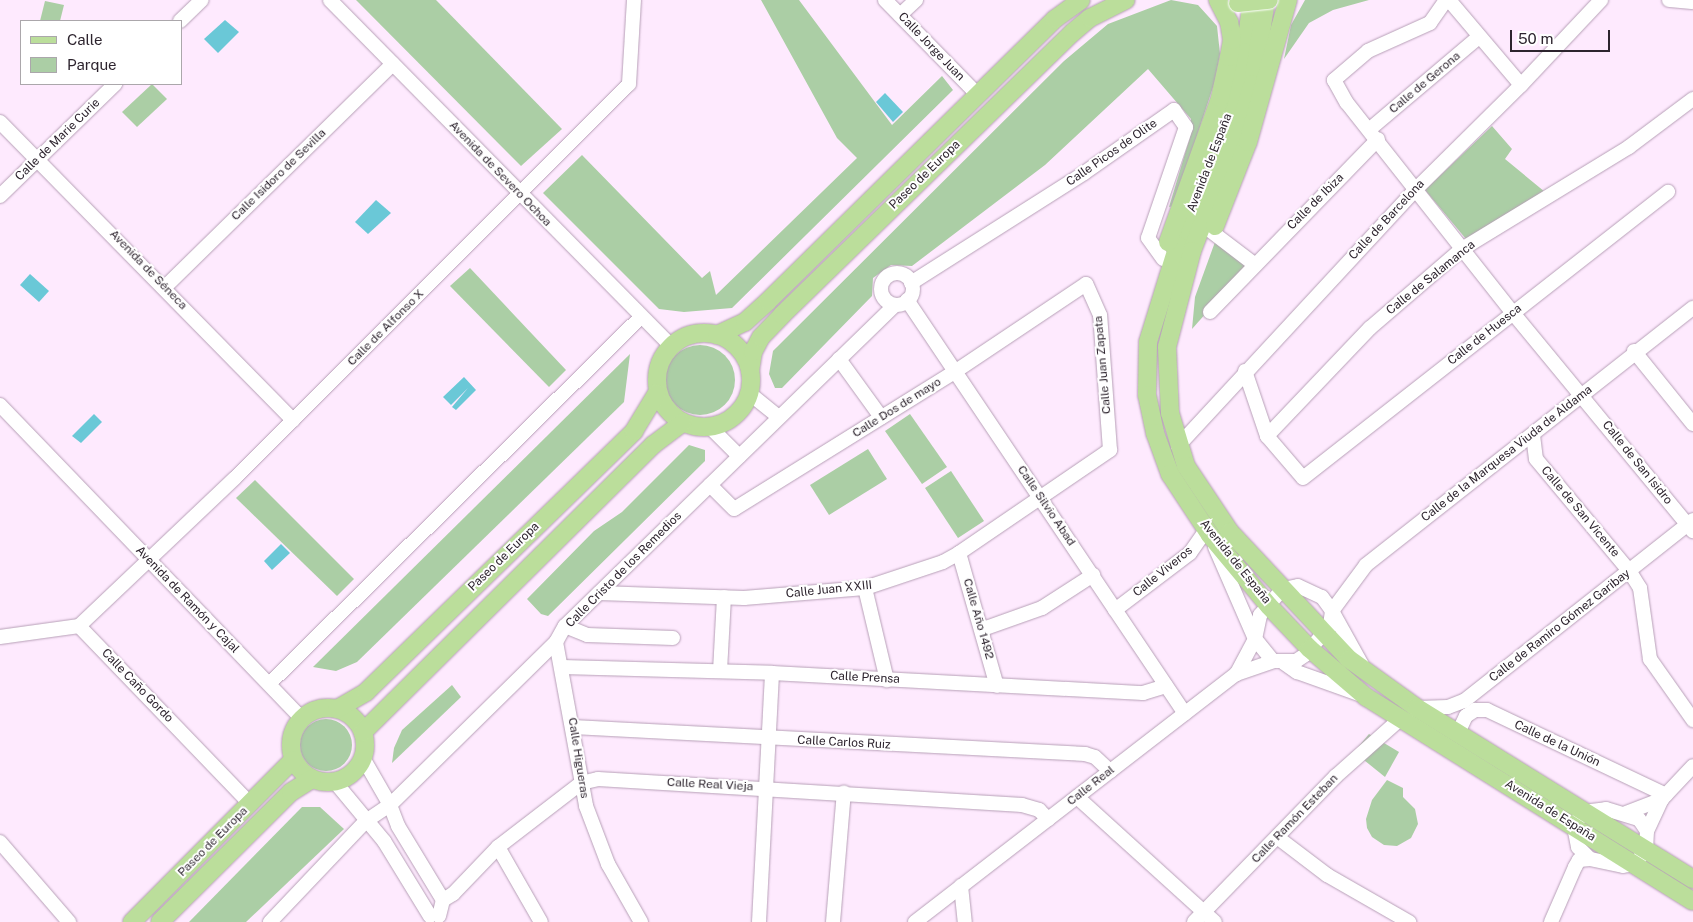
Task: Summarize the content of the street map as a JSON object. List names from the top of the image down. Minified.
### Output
{"streets":{"main road":["Avenida de España","Paseo de Europa"],"street":["Calle Jorge Juan","Calle de Gerona","Calle de Marie Curie","Calle Picos de Olite","Avenida de Severo Ochoa","Calle Isidoro de Sevilla","Calle de Ibiza","Calle de Barcelona","Avenida de Séneca","Calle de Salamanca","Calle de Alfonso X","Calle de Huesca","Calle Juan Zapata","Calle Dos de mayo","Calle de la Marquesa Viuda de Aldama","Calle de San Isidro","Calle Silvio Abad","Calle de San Vicente","Calle Cristo de los Remedios","Calle Viveros","Calle Juan XXIII","Avenida de Ramón y Cajal","Calle Año 1492","Calle de Ramiro Gómez Garibay","Calle Prensa","Calle Caño Gordo","Calle Carlos Ruiz","Calle de la Unión","Calle Higueras","Calle Real Vieja","Calle Real","Calle Ramón Esteban"]},"crossings":[["Calle Jorge Juan","Paseo de Europa"],["Calle de Gerona","Calle de Ibiza"],["Calle de Gerona","Calle de San Isidro"],["Calle de Marie Curie","Avenida de Séneca"],["Calle Picos de Olite","Calle Silvio Abad"],["Calle Picos de Olite","Calle Cristo de los Remedios"],["Avenida de España","Calle de Barcelona"],["Avenida de España","Calle de la Marquesa Viuda de Aldama"],["Avenida de España","Calle Viveros"],["Avenida de España","Calle de Ramiro Gómez Garibay"],["Avenida de España","Calle Real"],["Avenida de España","Calle Ramón Esteban"],["Avenida de Severo Ochoa","Calle Isidoro de Sevilla"],["Avenida de Severo Ochoa","Paseo de Europa"],["Avenida de Severo Ochoa","Calle de Alfonso X"],["Calle Isidoro de Sevilla","Avenida de Séneca"],["Paseo de Europa","Avenida de Ramón y Cajal"],["Paseo de Europa","Calle Caño Gordo"],["Calle de Ibiza","Calle de San Isidro"],["Calle de Barcelona","Calle de San Isidro"],["Avenida de Séneca","Calle de Alfonso X"],["Calle de Salamanca","Calle de Huesca"],["Calle de Salamanca","Calle de San Isidro"],["Calle de Alfonso X","Avenida de Ramón y Cajal"],["Calle de Alfonso X","Calle Caño Gordo"],["Calle de Huesca","Calle de San Isidro"],["Calle Juan Zapata","Calle Dos de mayo"],["Calle Juan Zapata","Calle Juan XXIII"],["Calle Dos de mayo","Calle Silvio Abad"],["Calle Dos de mayo","Calle Cristo de los Remedios"],["Calle de la Marquesa Viuda de Aldama","Calle de San Isidro"],["Calle de la Marquesa Viuda de Aldama","Calle de San Vicente"],["Calle de la Marquesa Viuda de Aldama","Calle Real"],["Calle de San Isidro","Calle de Ramiro Gómez Garibay"],["Calle Silvio Abad","Calle Cristo de los Remedios"],["Calle Silvio Abad","Calle Viveros"],["Calle Silvio Abad","Calle Juan XXIII"],["Calle Silvio Abad","Calle Prensa"],["Calle Silvio Abad","Calle Real"],["Calle de San Vicente","Calle de Ramiro Gómez Garibay"],["Calle Cristo de los Remedios","Calle Juan XXIII"],["Calle Cristo de los Remedios","Calle Higueras"],["Calle Juan XXIII","Calle Año 1492"],["Calle Año 1492","Calle Prensa"],["Calle Prensa","Calle Higueras"],["Calle Carlos Ruiz","Calle Higueras"],["Calle Carlos Ruiz","Calle Real"],["Calle Higueras","Calle Real Vieja"],["Calle Real Vieja","Calle Real"]],"legend":["Calle","Parque"],"scale_bar":"50 m"}
